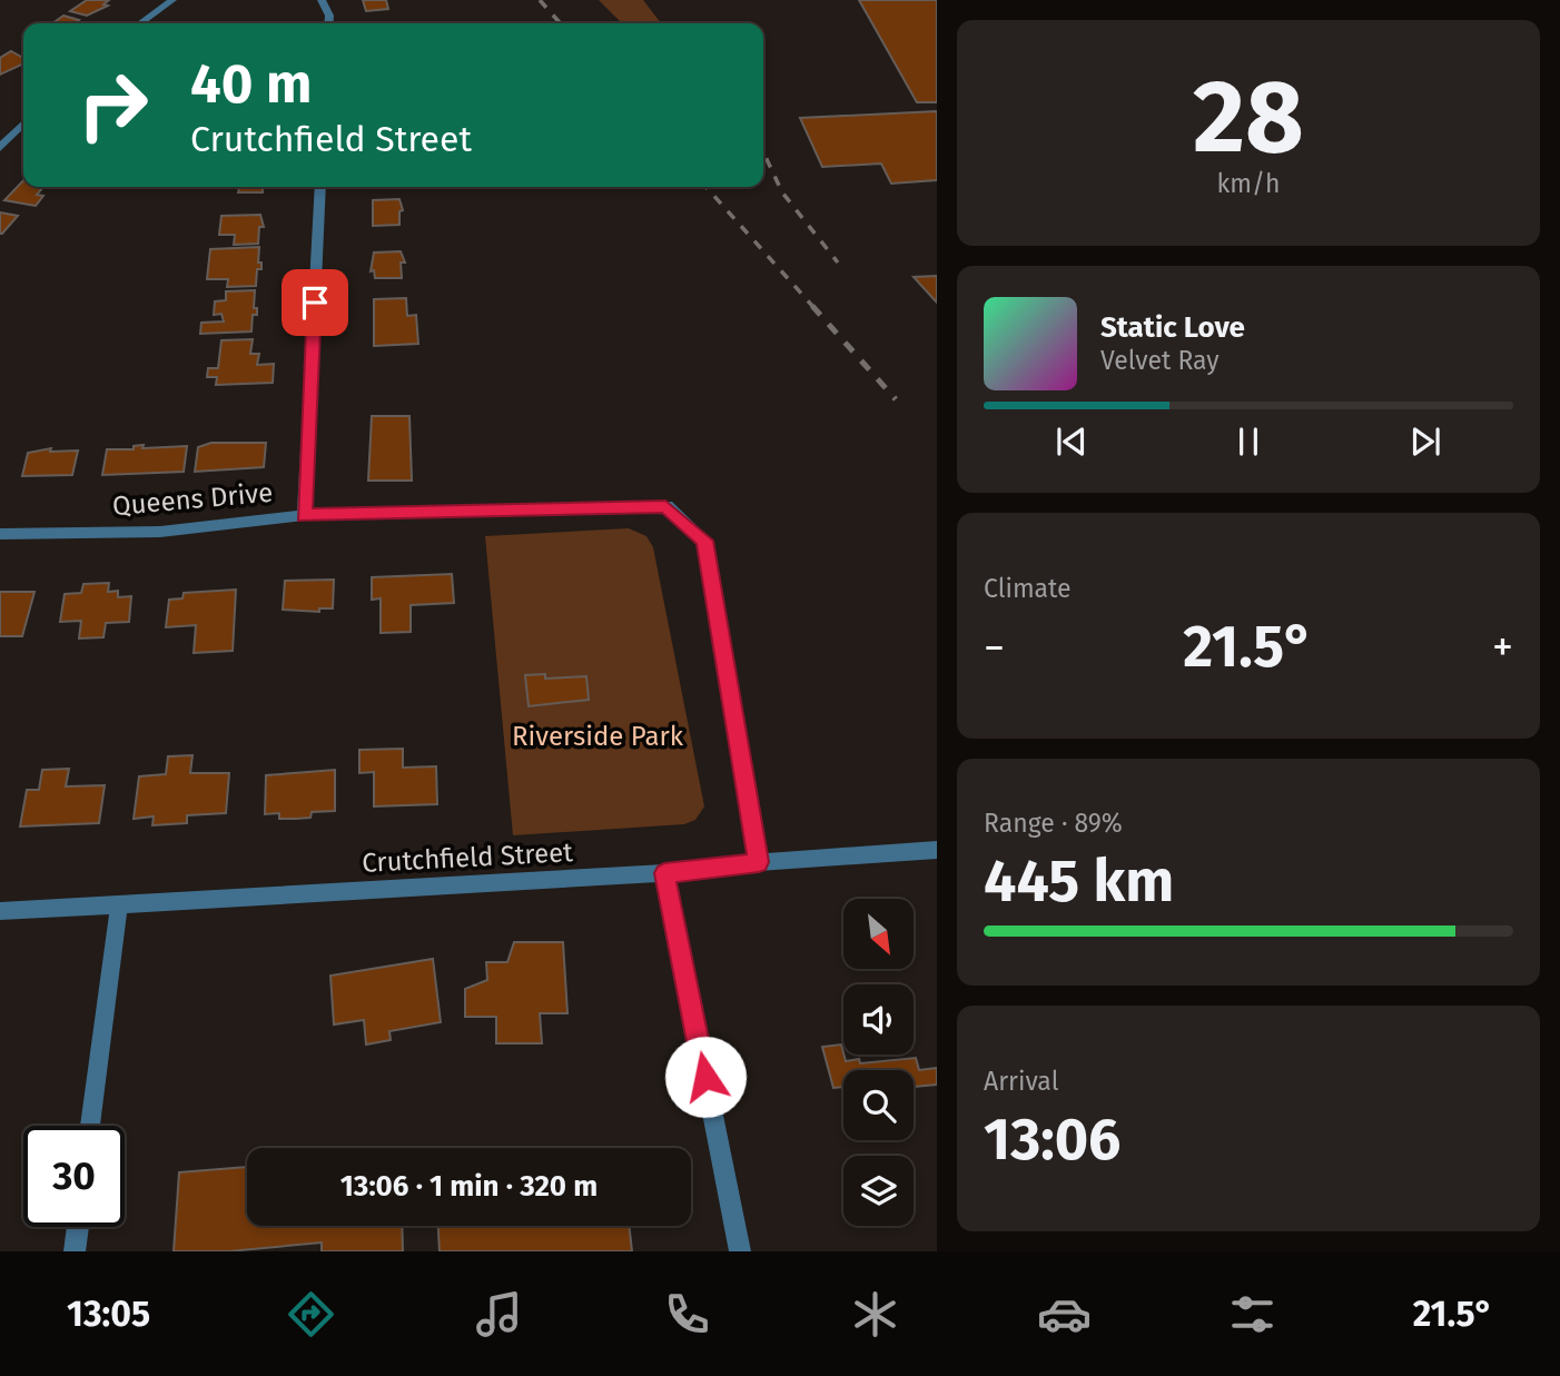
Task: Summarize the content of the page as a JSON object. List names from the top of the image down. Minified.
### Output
{"streets":{"street":["Queens Drive","Crutchfield Street"]},"crossings":[["Queens Drive","Crutchfield Street"]],"parks":["Riverside Park"],"north":"bottom right","page":{"tile":[["28","km/h"],"Climate",["Range · 89%","445 km"],["Arrival","13:06"]],"turn":["40 m","Crutchfield Street"],"song":["Static Love","Velvet Ray"],"heat":["−","21.5°","+"],"limit":"30","trip":"13:06 · 1 min · 320 m","tabs":["13:05","21.5°"]}}
